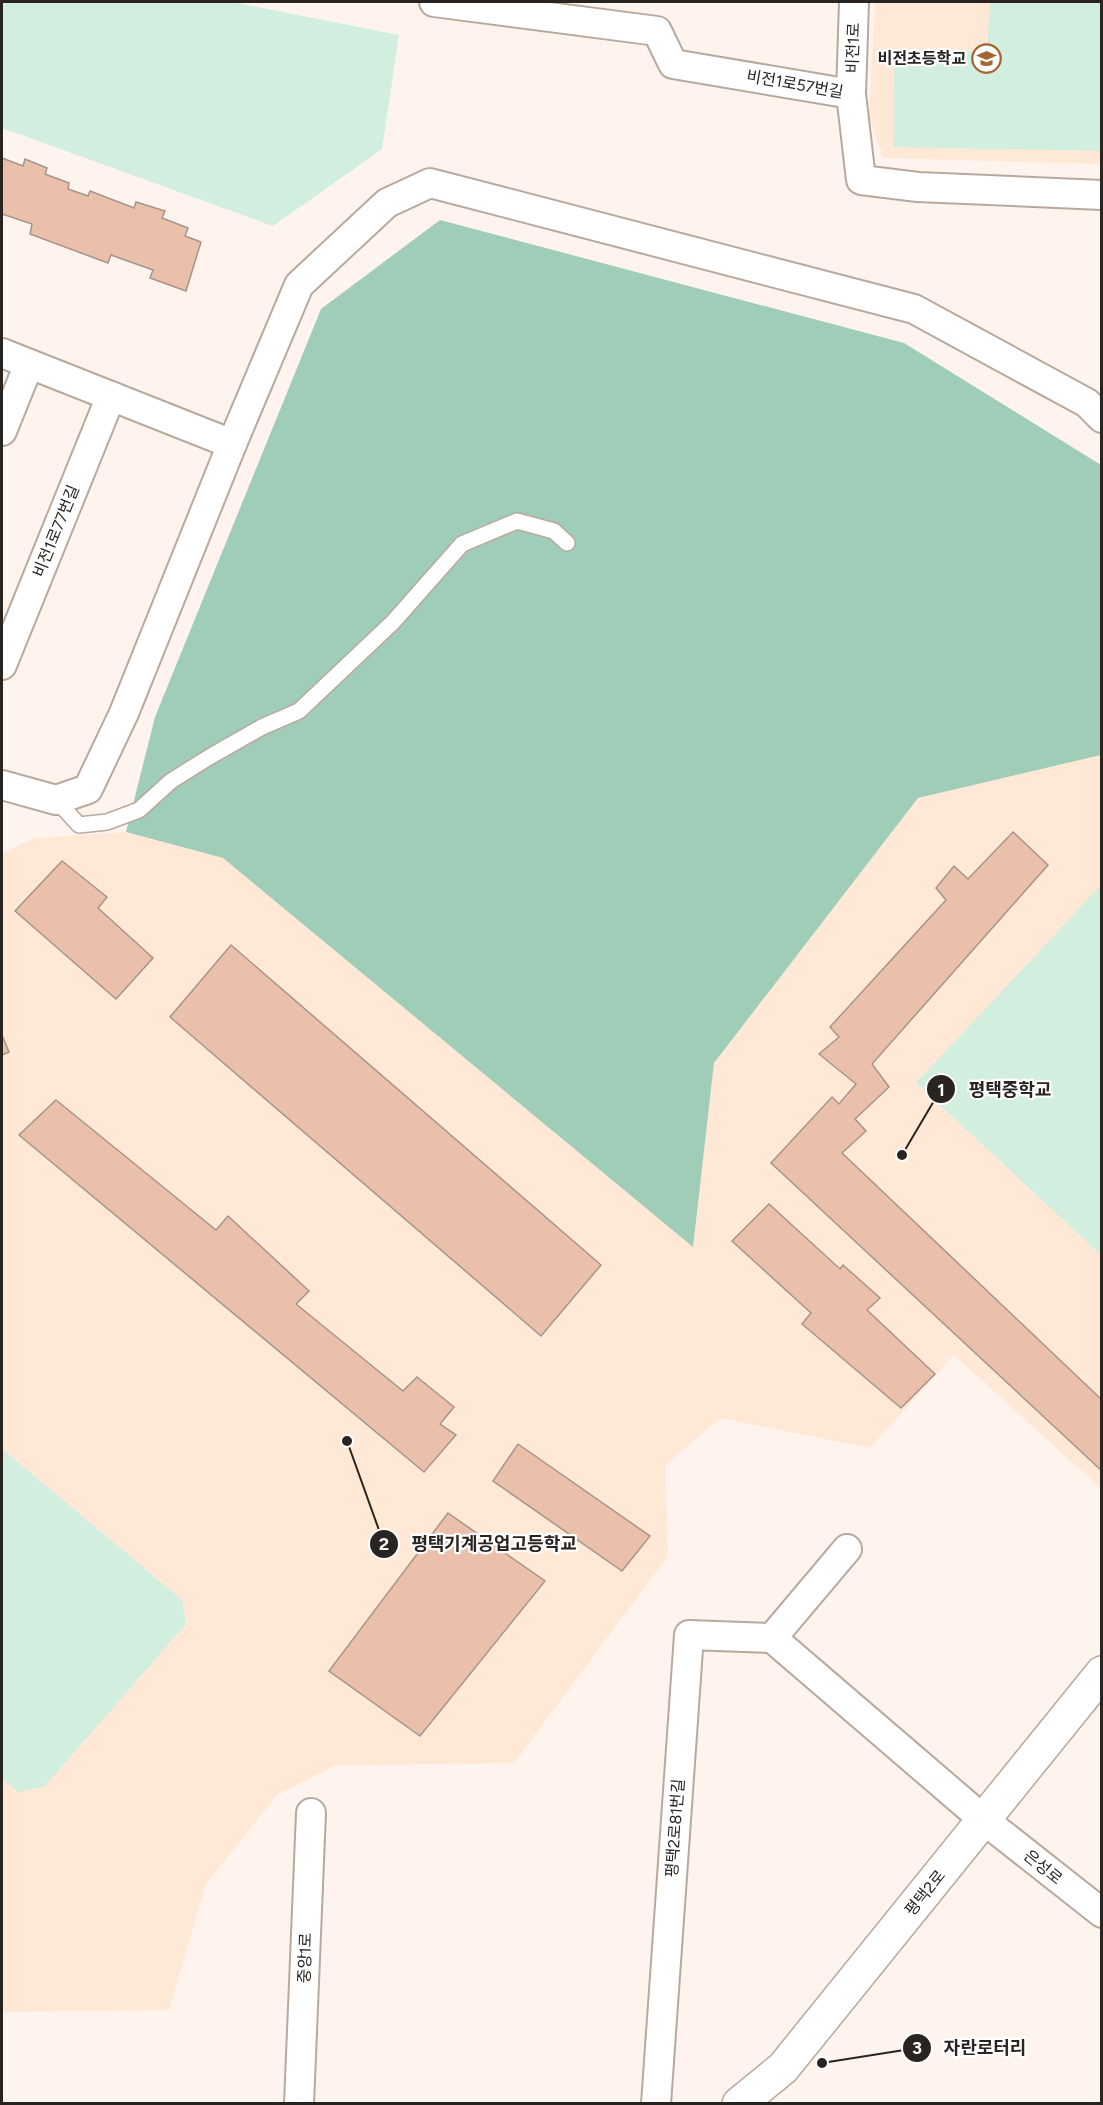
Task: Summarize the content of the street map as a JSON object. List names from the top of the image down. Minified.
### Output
{"streets":{"street":["비전1로","비전1로57번길","비전1로77번길","평택2로81번길","은성로","평택2로","중앙1로"]},"crossings":[["비전1로","비전1로57번길"],["은성로","평택2로"]],"places":{"school or university":["비전초등학교"],"other":["평택중학교","평택기계공업고등학교","자란로터리"]}}
